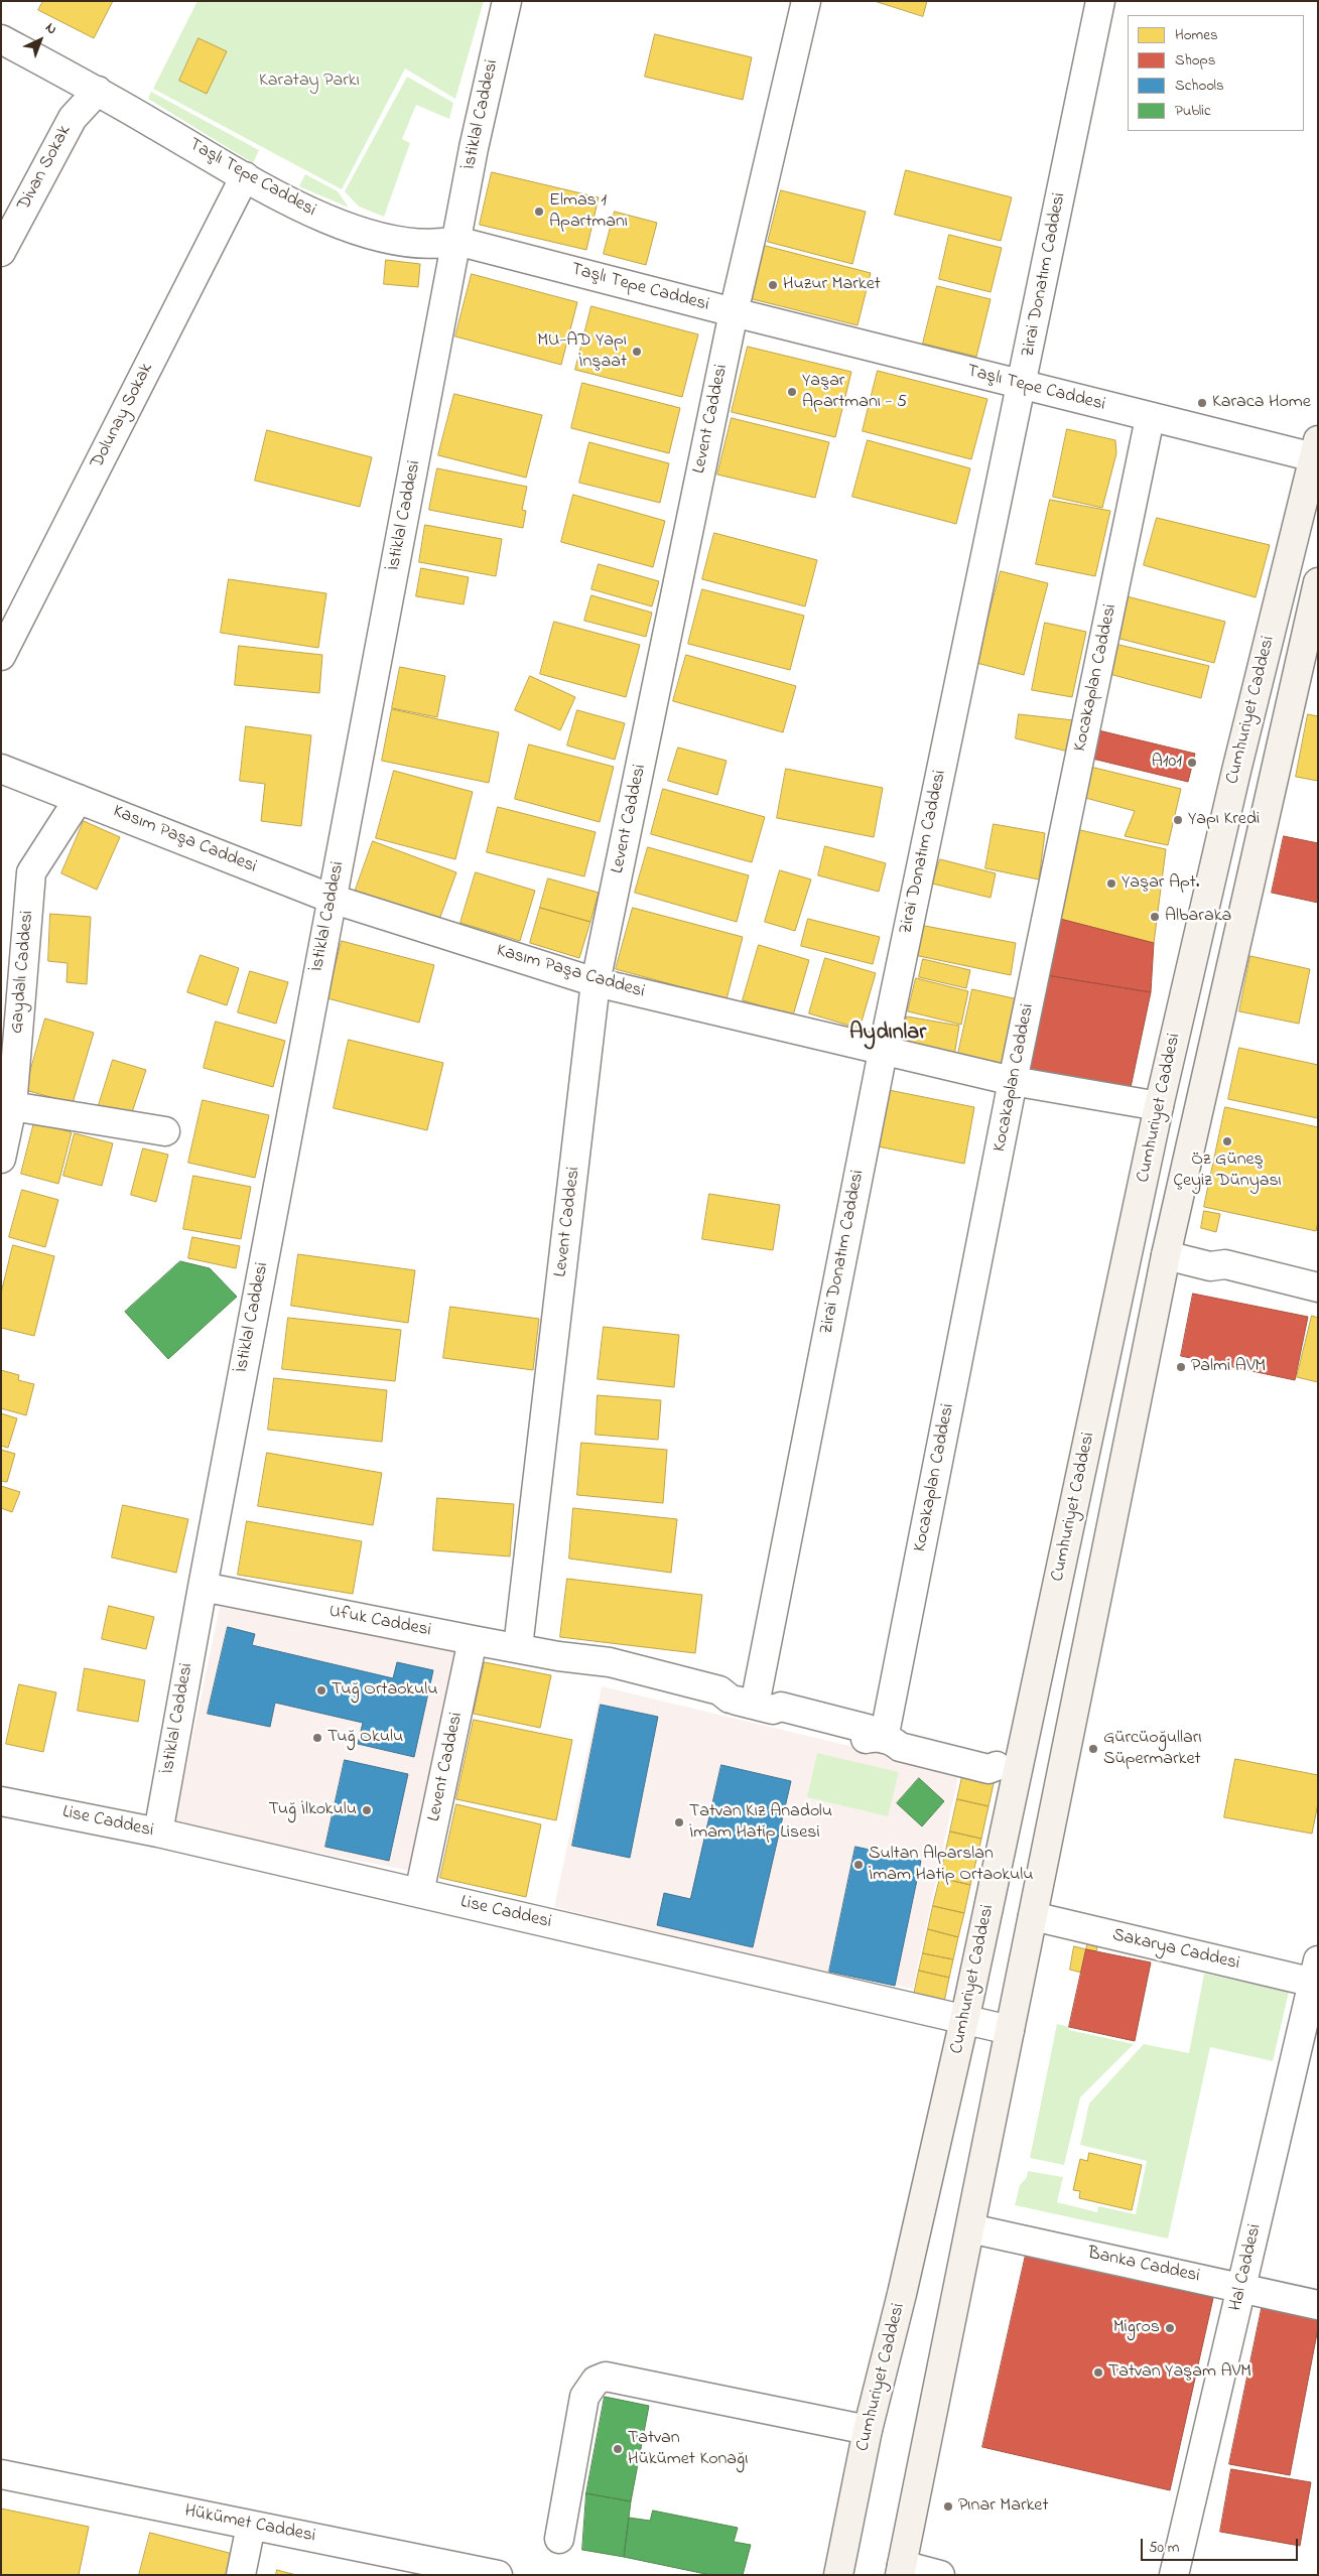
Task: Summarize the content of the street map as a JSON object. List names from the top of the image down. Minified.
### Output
{"streets":{"highway":["Cumhuriyet Caddesi"],"street":["İstiklal Caddesi","Divan Sokak","Taşlı Tepe Caddesi","Zirai Donatım Caddesi","Dolunay Sokak","Levent Caddesi","Kocakaplan Caddesi","Kasım Paşa Caddesi","Gaydalı Caddesi","Ufuk Caddesi","Lise Caddesi","Sakarya Caddesi","Banka Caddesi","Hal Caddesi","Hükümet Caddesi"]},"crossings":[["İstiklal Caddesi","Taşlı Tepe Caddesi"],["İstiklal Caddesi","Kasım Paşa Caddesi"],["İstiklal Caddesi","Ufuk Caddesi"],["İstiklal Caddesi","Lise Caddesi"],["Divan Sokak","Taşlı Tepe Caddesi"],["Taşlı Tepe Caddesi","Zirai Donatım Caddesi"],["Taşlı Tepe Caddesi","Dolunay Sokak"],["Taşlı Tepe Caddesi","Levent Caddesi"],["Taşlı Tepe Caddesi","Kocakaplan Caddesi"],["Taşlı Tepe Caddesi","Cumhuriyet Caddesi"],["Zirai Donatım Caddesi","Kasım Paşa Caddesi"],["Zirai Donatım Caddesi","Ufuk Caddesi"],["Levent Caddesi","Kasım Paşa Caddesi"],["Levent Caddesi","Ufuk Caddesi"],["Levent Caddesi","Lise Caddesi"],["Kocakaplan Caddesi","Kasım Paşa Caddesi"],["Kocakaplan Caddesi","Ufuk Caddesi"],["Cumhuriyet Caddesi","Kasım Paşa Caddesi"],["Cumhuriyet Caddesi","Ufuk Caddesi"],["Cumhuriyet Caddesi","Lise Caddesi"],["Cumhuriyet Caddesi","Sakarya Caddesi"],["Cumhuriyet Caddesi","Banka Caddesi"],["Kasım Paşa Caddesi","Gaydalı Caddesi"],["Sakarya Caddesi","Hal Caddesi"],["Banka Caddesi","Hal Caddesi"]],"districts":["Aydınlar"],"parks":["Karatay Parkı"],"places":["Elmas 1 Apartmanı","Huzur Market","MU-AD Yapı İnşaat","Yaşar Apartmanı - 5","Karaca Home","A101","Yapı Kredi","Yaşar Apt.","Albaraka","Öz Güneş Çeyiz Dünyası","Palmi AVM","Tuğ Ortaokulu","Tuğ Okulu","Gürcüoğulları Süpermarket","Tuğ İlkokulu","Tatvan Kız Anadolu İmam Hatip Lisesi","Sultan Alparslan İmam Hatip Ortaokulu","Migros","Tatvan Yaşam AVM","Tatvan Hükümet Konağı","Pınar Market"],"legend":["Homes","Shops","Schools","Public"],"scale_bar":"50 m","north":"top right"}
